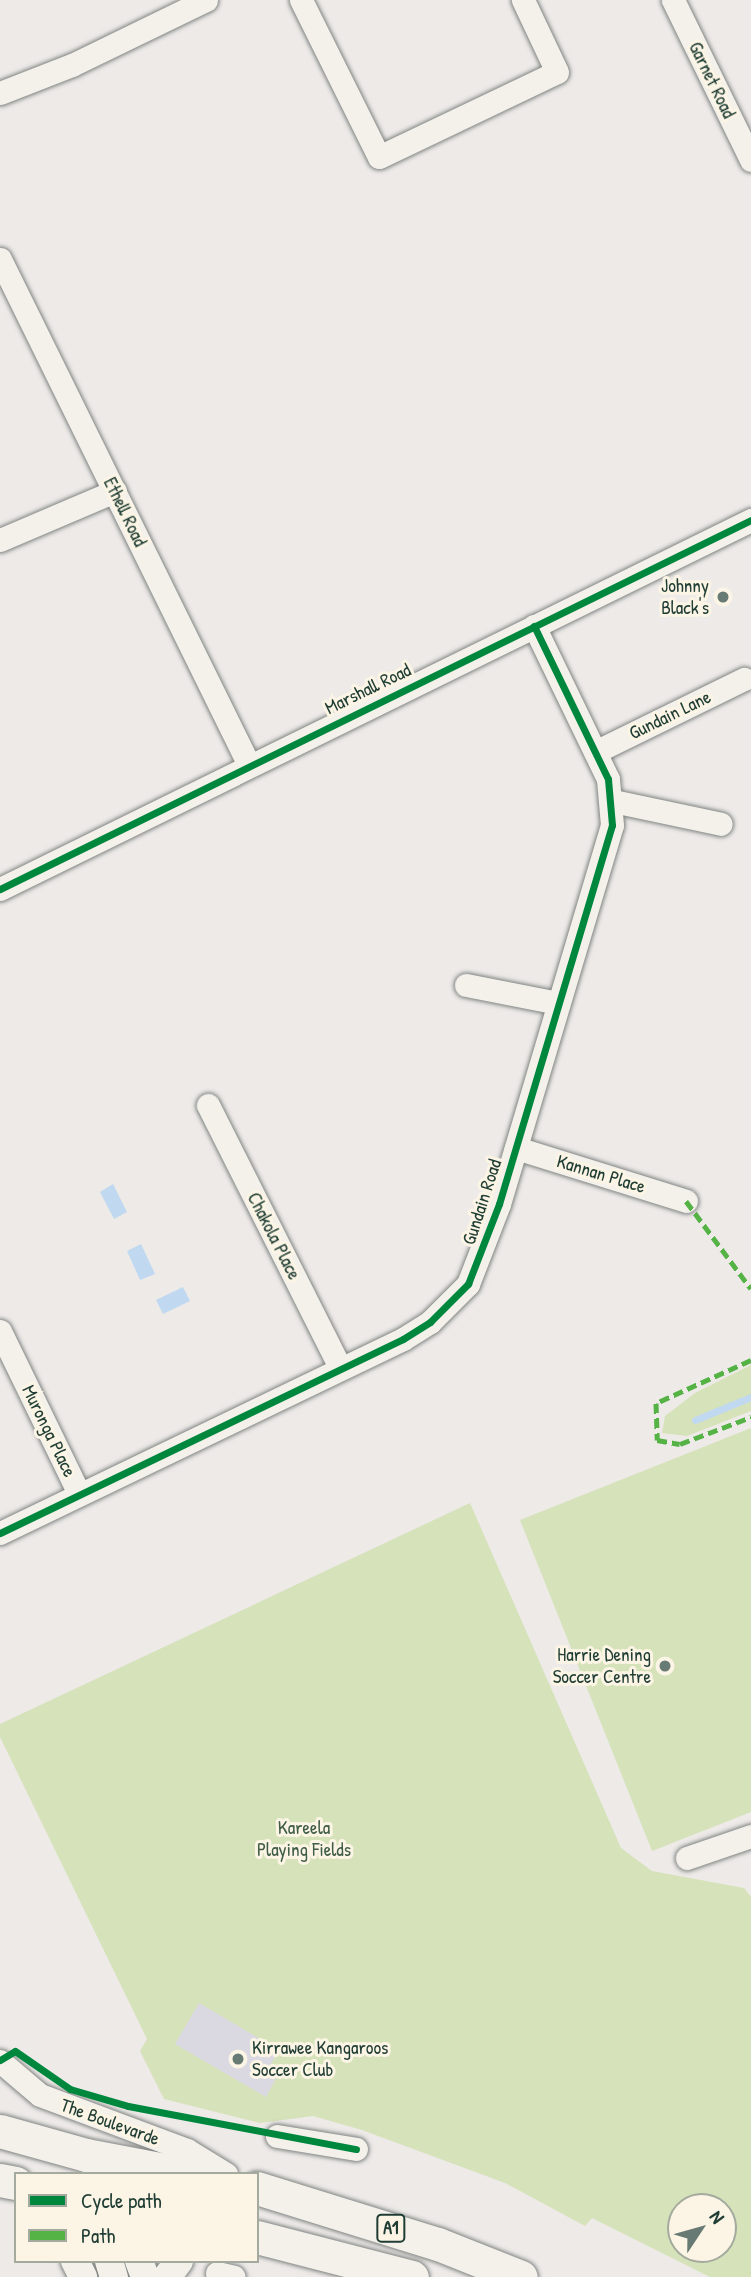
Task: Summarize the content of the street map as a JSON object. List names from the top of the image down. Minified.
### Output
{"streets":{"highway":["A1"],"street":["Garnet Road","Ethell Road","Marshall Road","Gundain Lane","Kannan Place","Gundain Road","Chakola Place","Muronga Place","The Boulevarde"]},"crossings":[["Ethell Road","Marshall Road"],["Marshall Road","Gundain Road"],["Gundain Lane","Gundain Road"],["Kannan Place","Gundain Road"],["Gundain Road","Chakola Place"],["Gundain Road","Muronga Place"]],"parks":["Kareela Playing Fields"],"places":["Johnny Black's","Harrie Dening Soccer Centre","Kirrawee Kangaroos Soccer Club"],"legend":["Cycle path","Path"],"north":"top right"}
